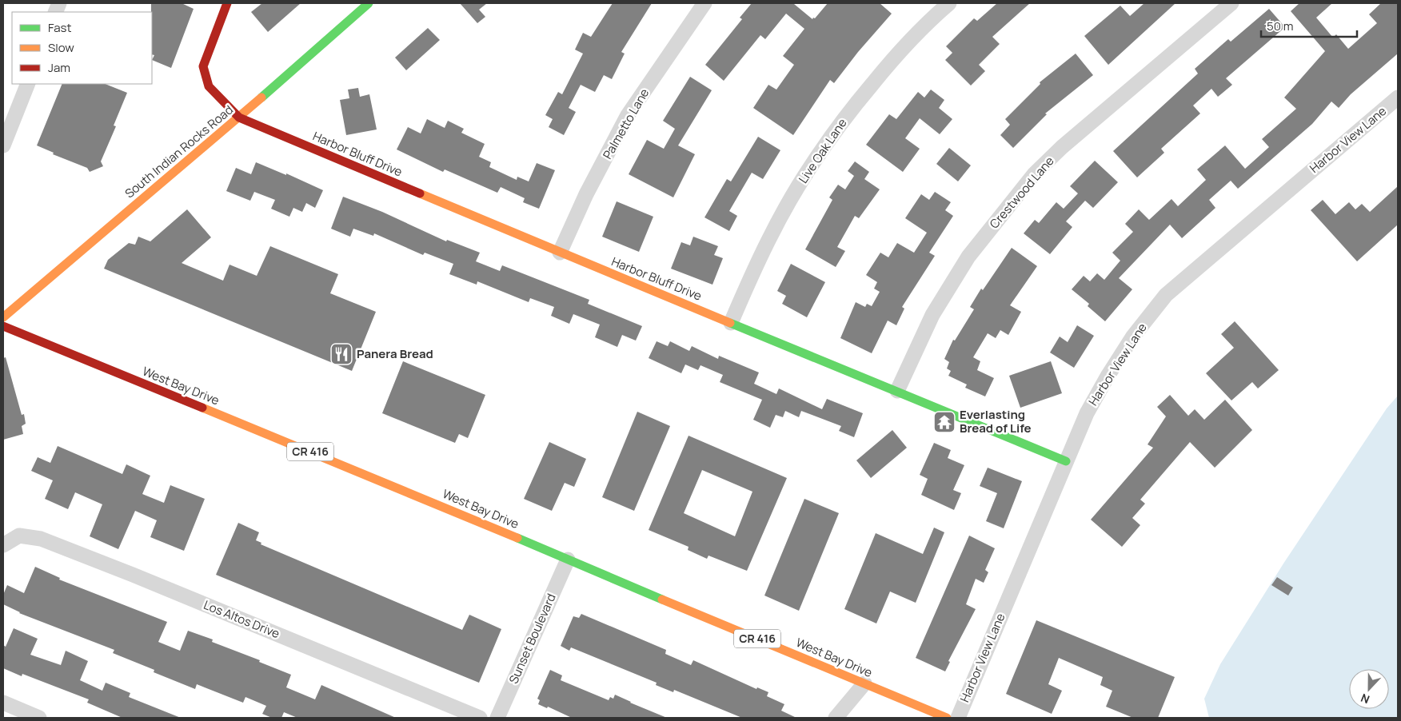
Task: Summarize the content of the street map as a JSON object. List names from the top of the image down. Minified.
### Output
{"streets":{"street":["Palmetto Lane","Harbor View Lane","Live Oak Lane","South Indian Rocks Road","Harbor Bluff Drive","Crestwood Lane","West Bay Drive","CR 416","Los Altos Drive","Sunset Boulevard"]},"crossings":[["Palmetto Lane","Harbor Bluff Drive"],["Harbor View Lane","Harbor Bluff Drive"],["Live Oak Lane","Harbor Bluff Drive"],["South Indian Rocks Road","Harbor Bluff Drive"],["Harbor Bluff Drive","Crestwood Lane"],["West Bay Drive","Sunset Boulevard"]],"places":{"restaurant":["Panera Bread"],"temple":["Everlasting Bread of Life"]},"legend":["Fast","Slow","Jam"],"scale_bar":"50 m","north":"bottom"}
